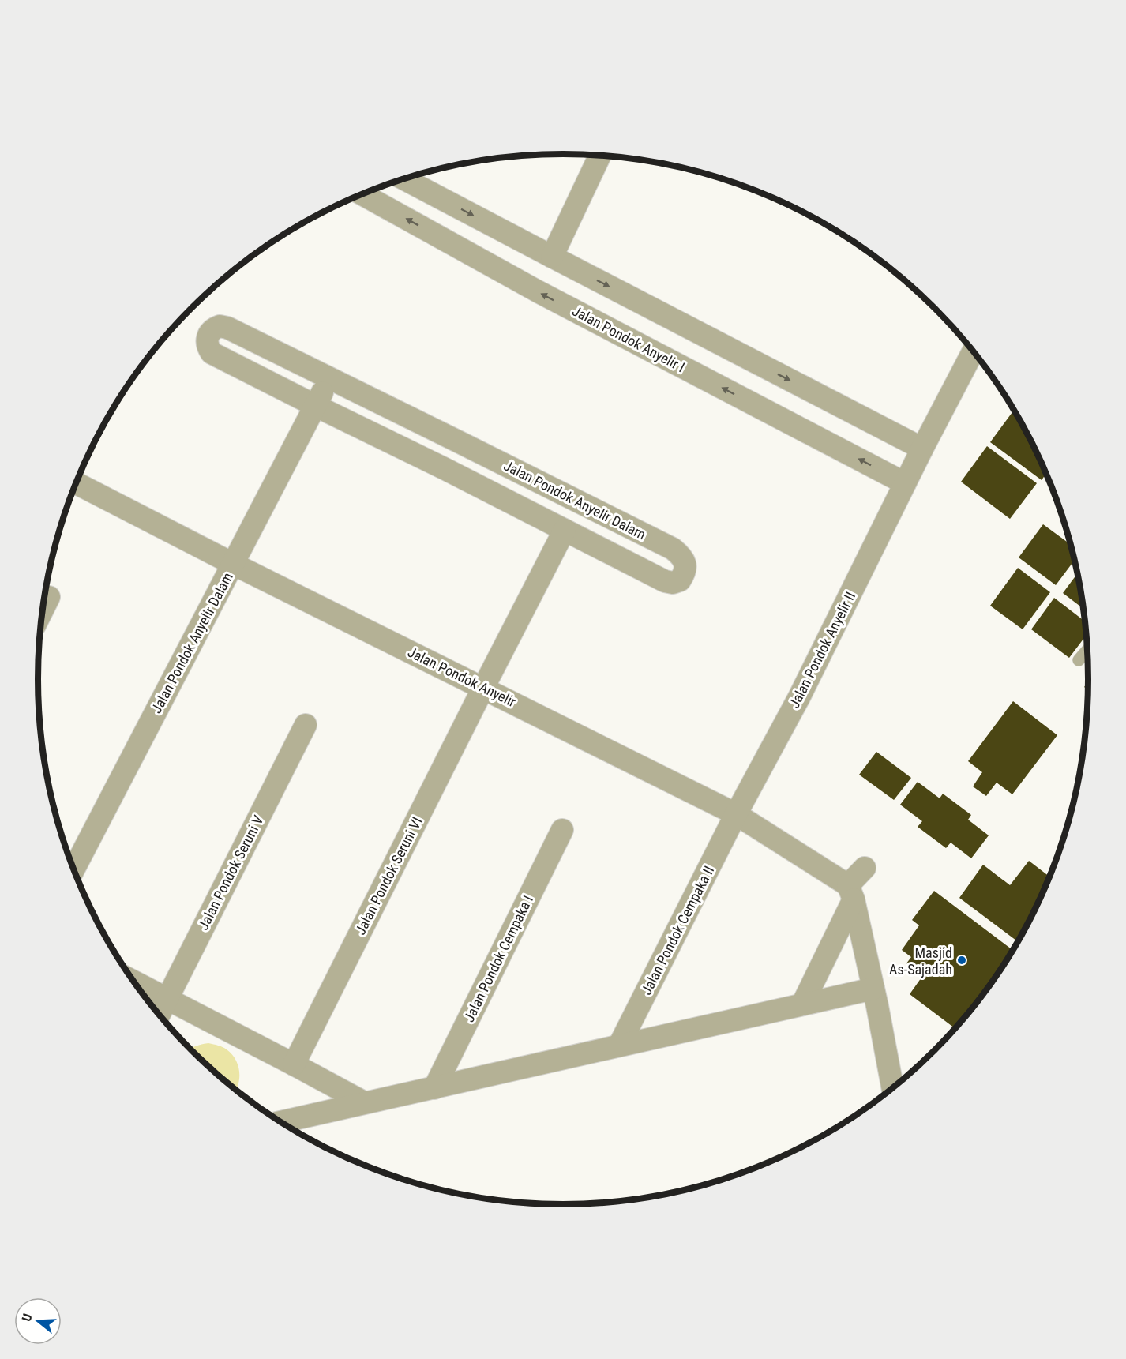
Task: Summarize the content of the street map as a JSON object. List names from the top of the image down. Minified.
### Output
{"streets":{"street":["Jalan Pondok Anyelir I","Jalan Pondok Anyelir Dalam","Jalan Pondok Anyelir II","Jalan Pondok Anyelir","Jalan Pondok Seruni V","Jalan Pondok Seruni VI","Jalan Pondok Cempaka II","Jalan Pondok Cempaka I"]},"crossings":[["Jalan Pondok Anyelir I","Jalan Pondok Anyelir II"],["Jalan Pondok Anyelir Dalam","Jalan Pondok Anyelir"],["Jalan Pondok Anyelir II","Jalan Pondok Anyelir"],["Jalan Pondok Anyelir II","Jalan Pondok Cempaka II"],["Jalan Pondok Anyelir","Jalan Pondok Seruni VI"],["Jalan Pondok Anyelir","Jalan Pondok Cempaka II"]],"places":["Masjid As-Sajadah"],"north":"left"}
